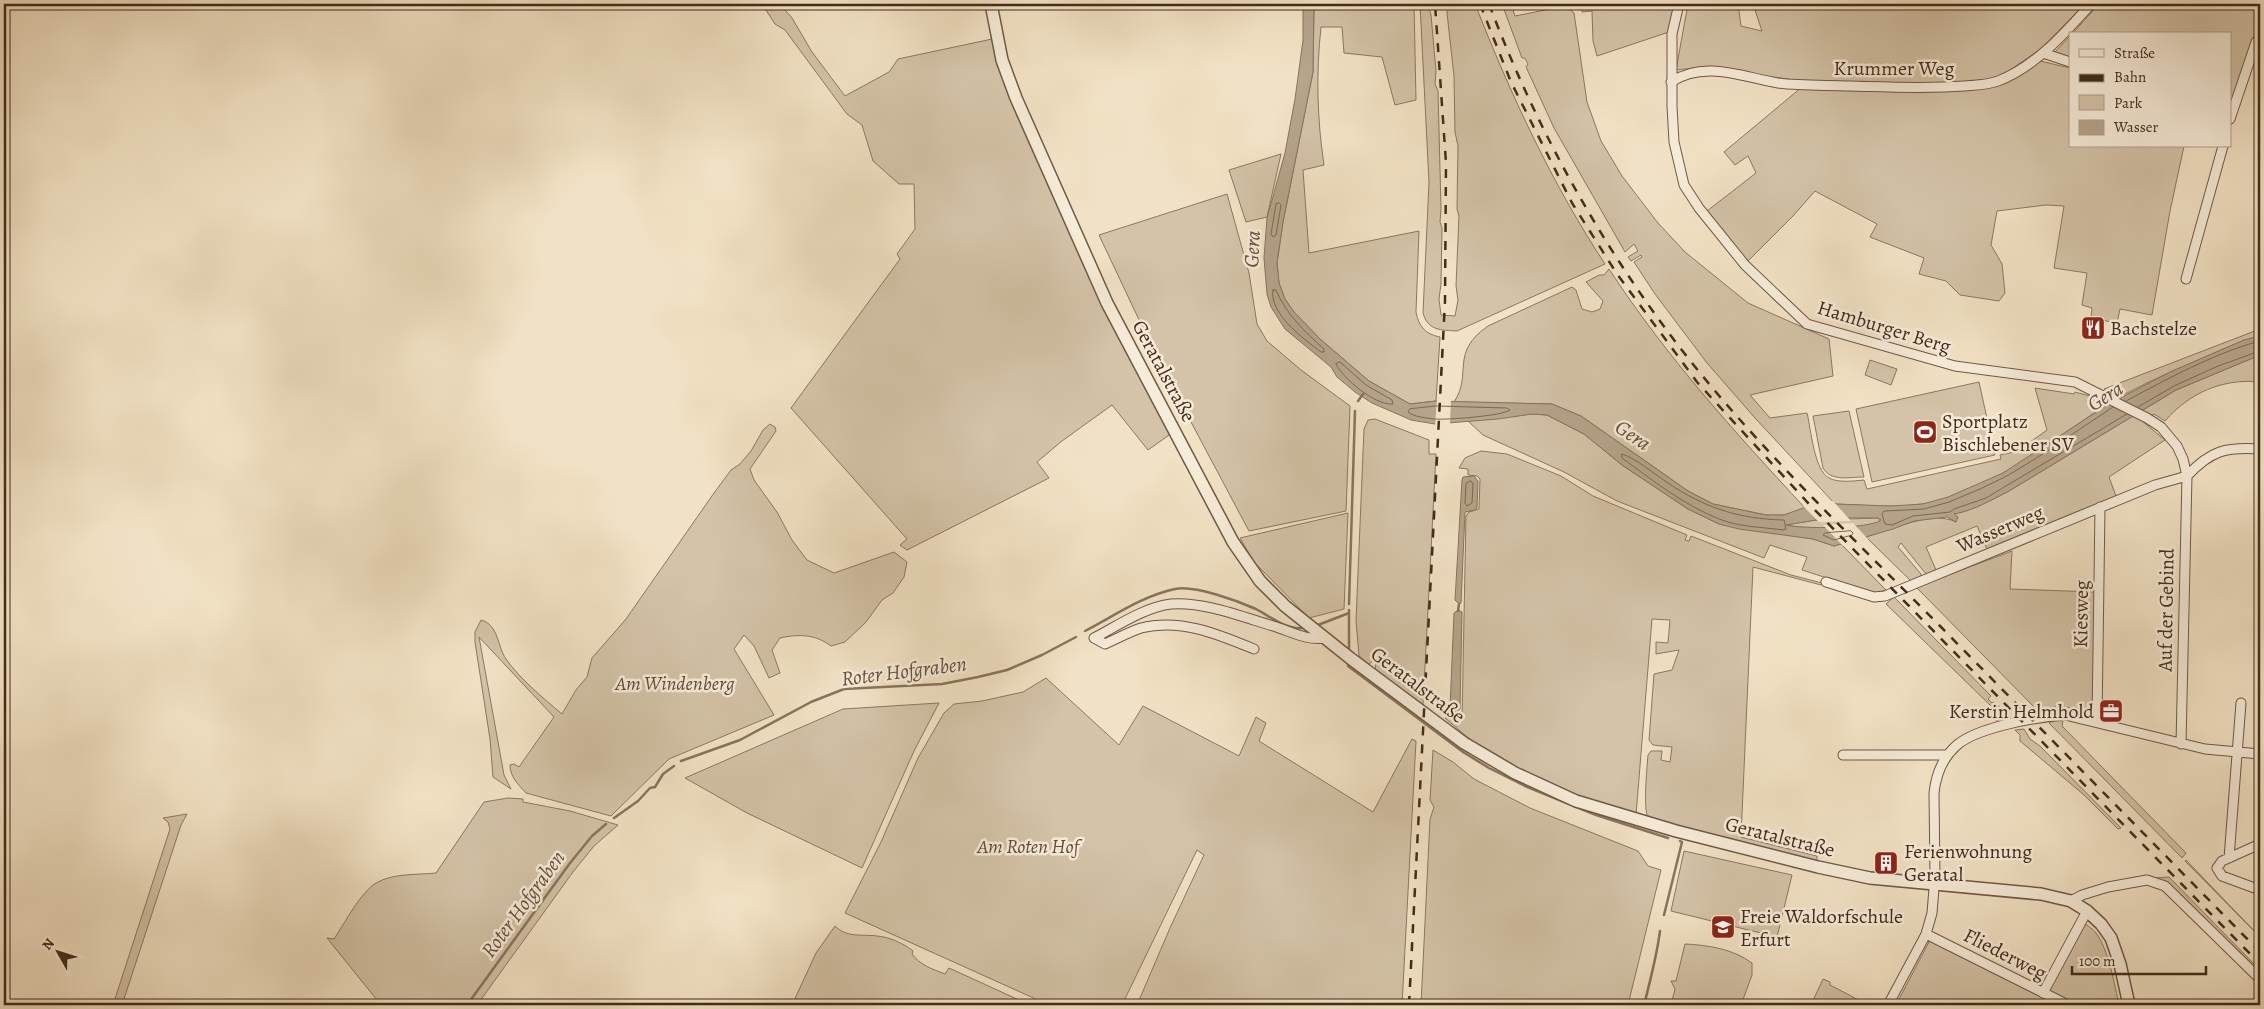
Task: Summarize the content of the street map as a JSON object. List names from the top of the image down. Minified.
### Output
{"streets":{"street":["Krummer Weg","Hamburger Berg","Geratalstraße","Wasserweg","Auf der Gebind","Kiesweg","Fliederweg"]},"crossings":[["Krummer Weg","Hamburger Berg"],["Hamburger Berg","Wasserweg"],["Hamburger Berg","Auf der Gebind"],["Wasserweg","Auf der Gebind"],["Wasserweg","Kiesweg"]],"water":["Gera","Roter Hofgraben"],"parks":["Am Windenberg","Am Roten Hof"],"places":{"restaurant":["Bachstelze"],"sports":["Sportplatz Bischlebener SV"],"office":["Kerstin Helmhold"],"building":["Ferienwohnung Geratal"],"school or university":["Freie Waldorfschule Erfurt"]},"legend":["Straße","Bahn","Park","Wasser"],"scale_bar":"100 m","north":"top left"}
